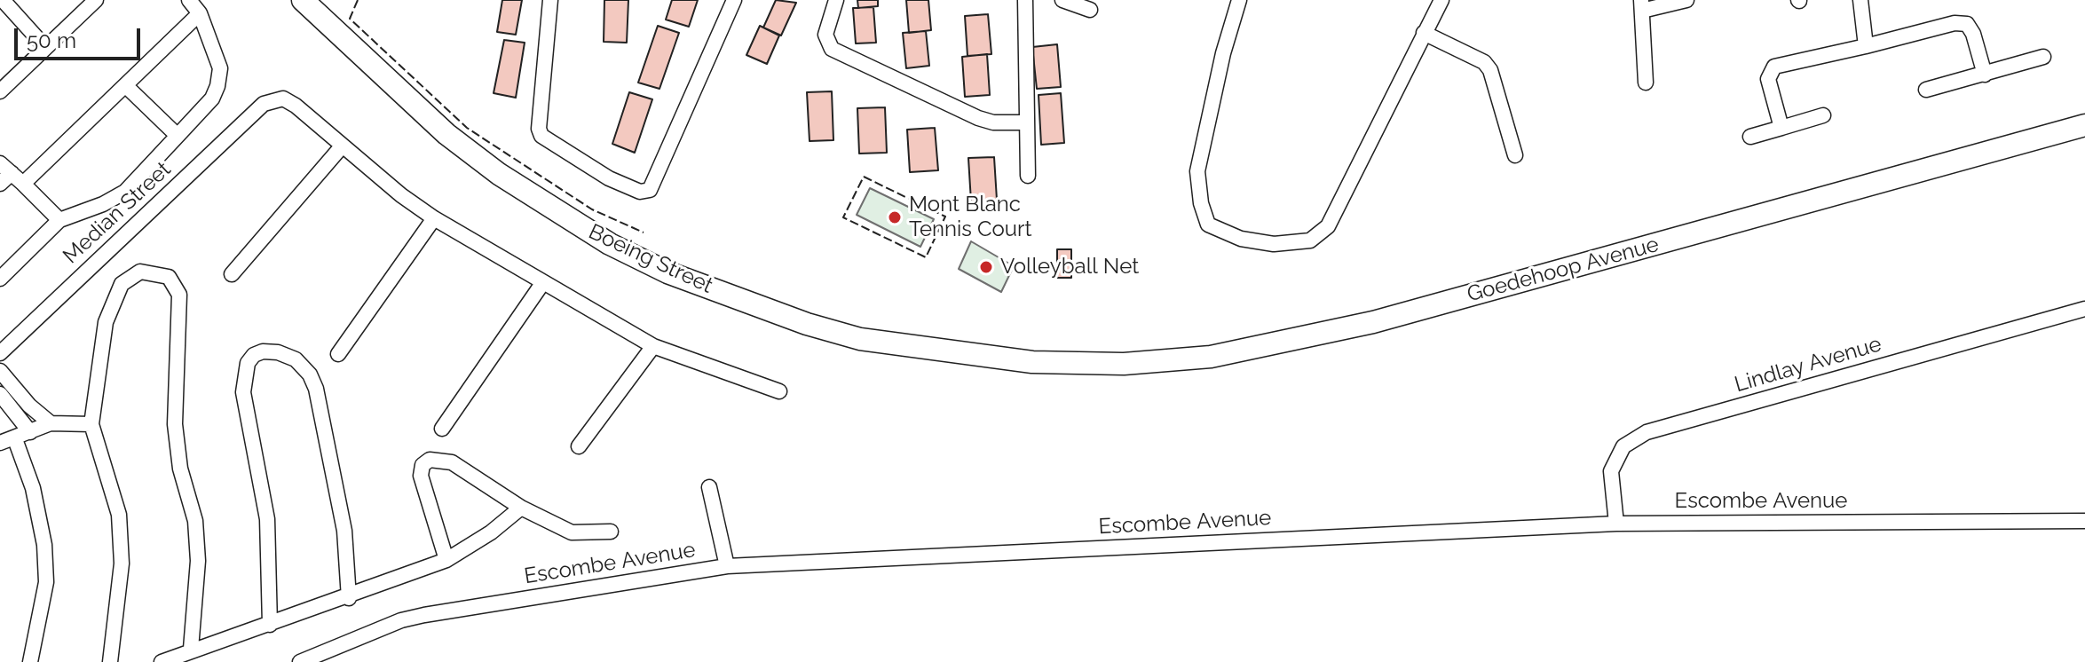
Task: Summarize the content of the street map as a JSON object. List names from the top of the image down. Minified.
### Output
{"streets":{"main road":["Boeing Street","Goedehoop Avenue"],"street":["Median Street","Lindlay Avenue","Escombe Avenue"]},"crossings":[["Boeing Street","Goedehoop Avenue"],["Lindlay Avenue","Escombe Avenue"]],"places":["Mont Blanc Tennis Court","Volleyball Net"],"scale_bar":"50 m"}
